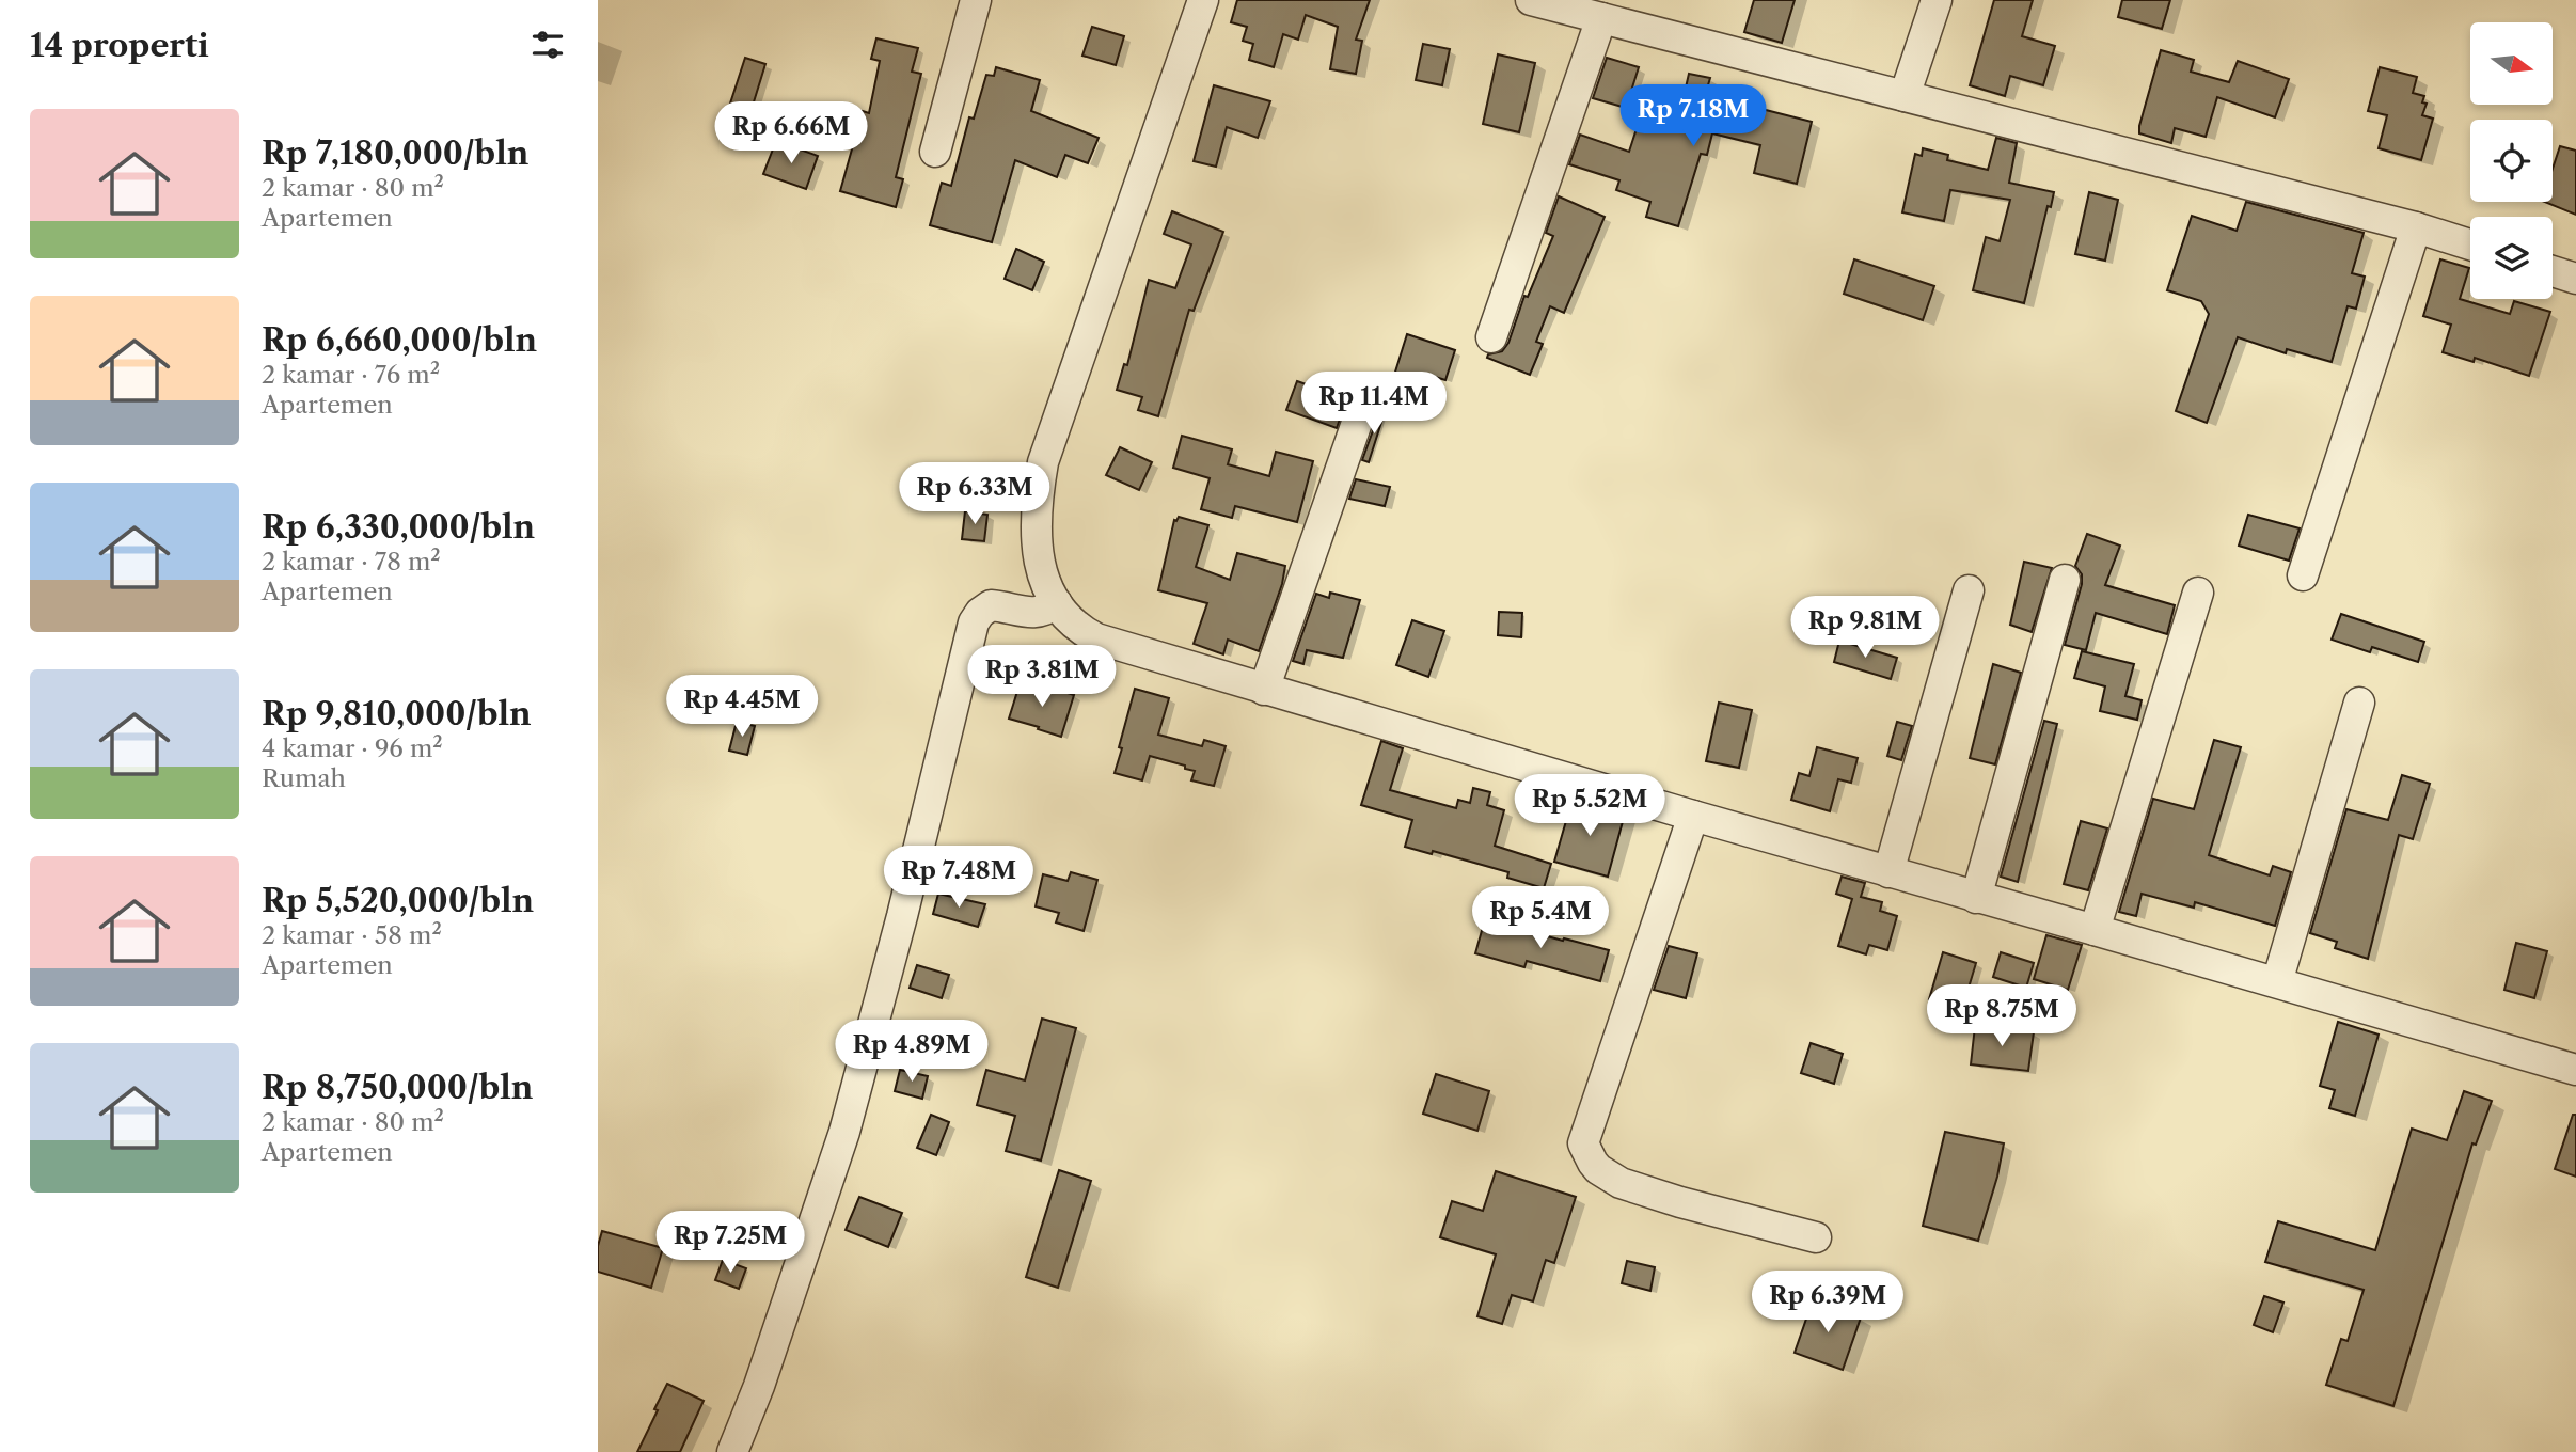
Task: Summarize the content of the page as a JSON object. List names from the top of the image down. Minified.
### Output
{"north":"right","page":{"heading":"14 properti","price":["Rp 7.18M","Rp 6.66M","Rp 11.4M","Rp 6.33M","Rp 9.81M","Rp 3.81M","Rp 4.45M","Rp 5.52M","Rp 7.48M","Rp 5.4M","Rp 8.75M","Rp 4.89M","Rp 7.25M","Rp 6.39M"],"list":[{"name":"Rp 7,180,000/bln","note":"2 kamar · 80 m² · Apartemen"},{"name":"Rp 6,660,000/bln","note":"2 kamar · 76 m² · Apartemen"},{"name":"Rp 6,330,000/bln","note":"2 kamar · 78 m² · Apartemen"},{"name":"Rp 9,810,000/bln","note":"4 kamar · 96 m² · Rumah"},{"name":"Rp 5,520,000/bln","note":"2 kamar · 58 m² · Apartemen"},{"name":"Rp 8,750,000/bln","note":"2 kamar · 80 m² · Apartemen"}]}}
